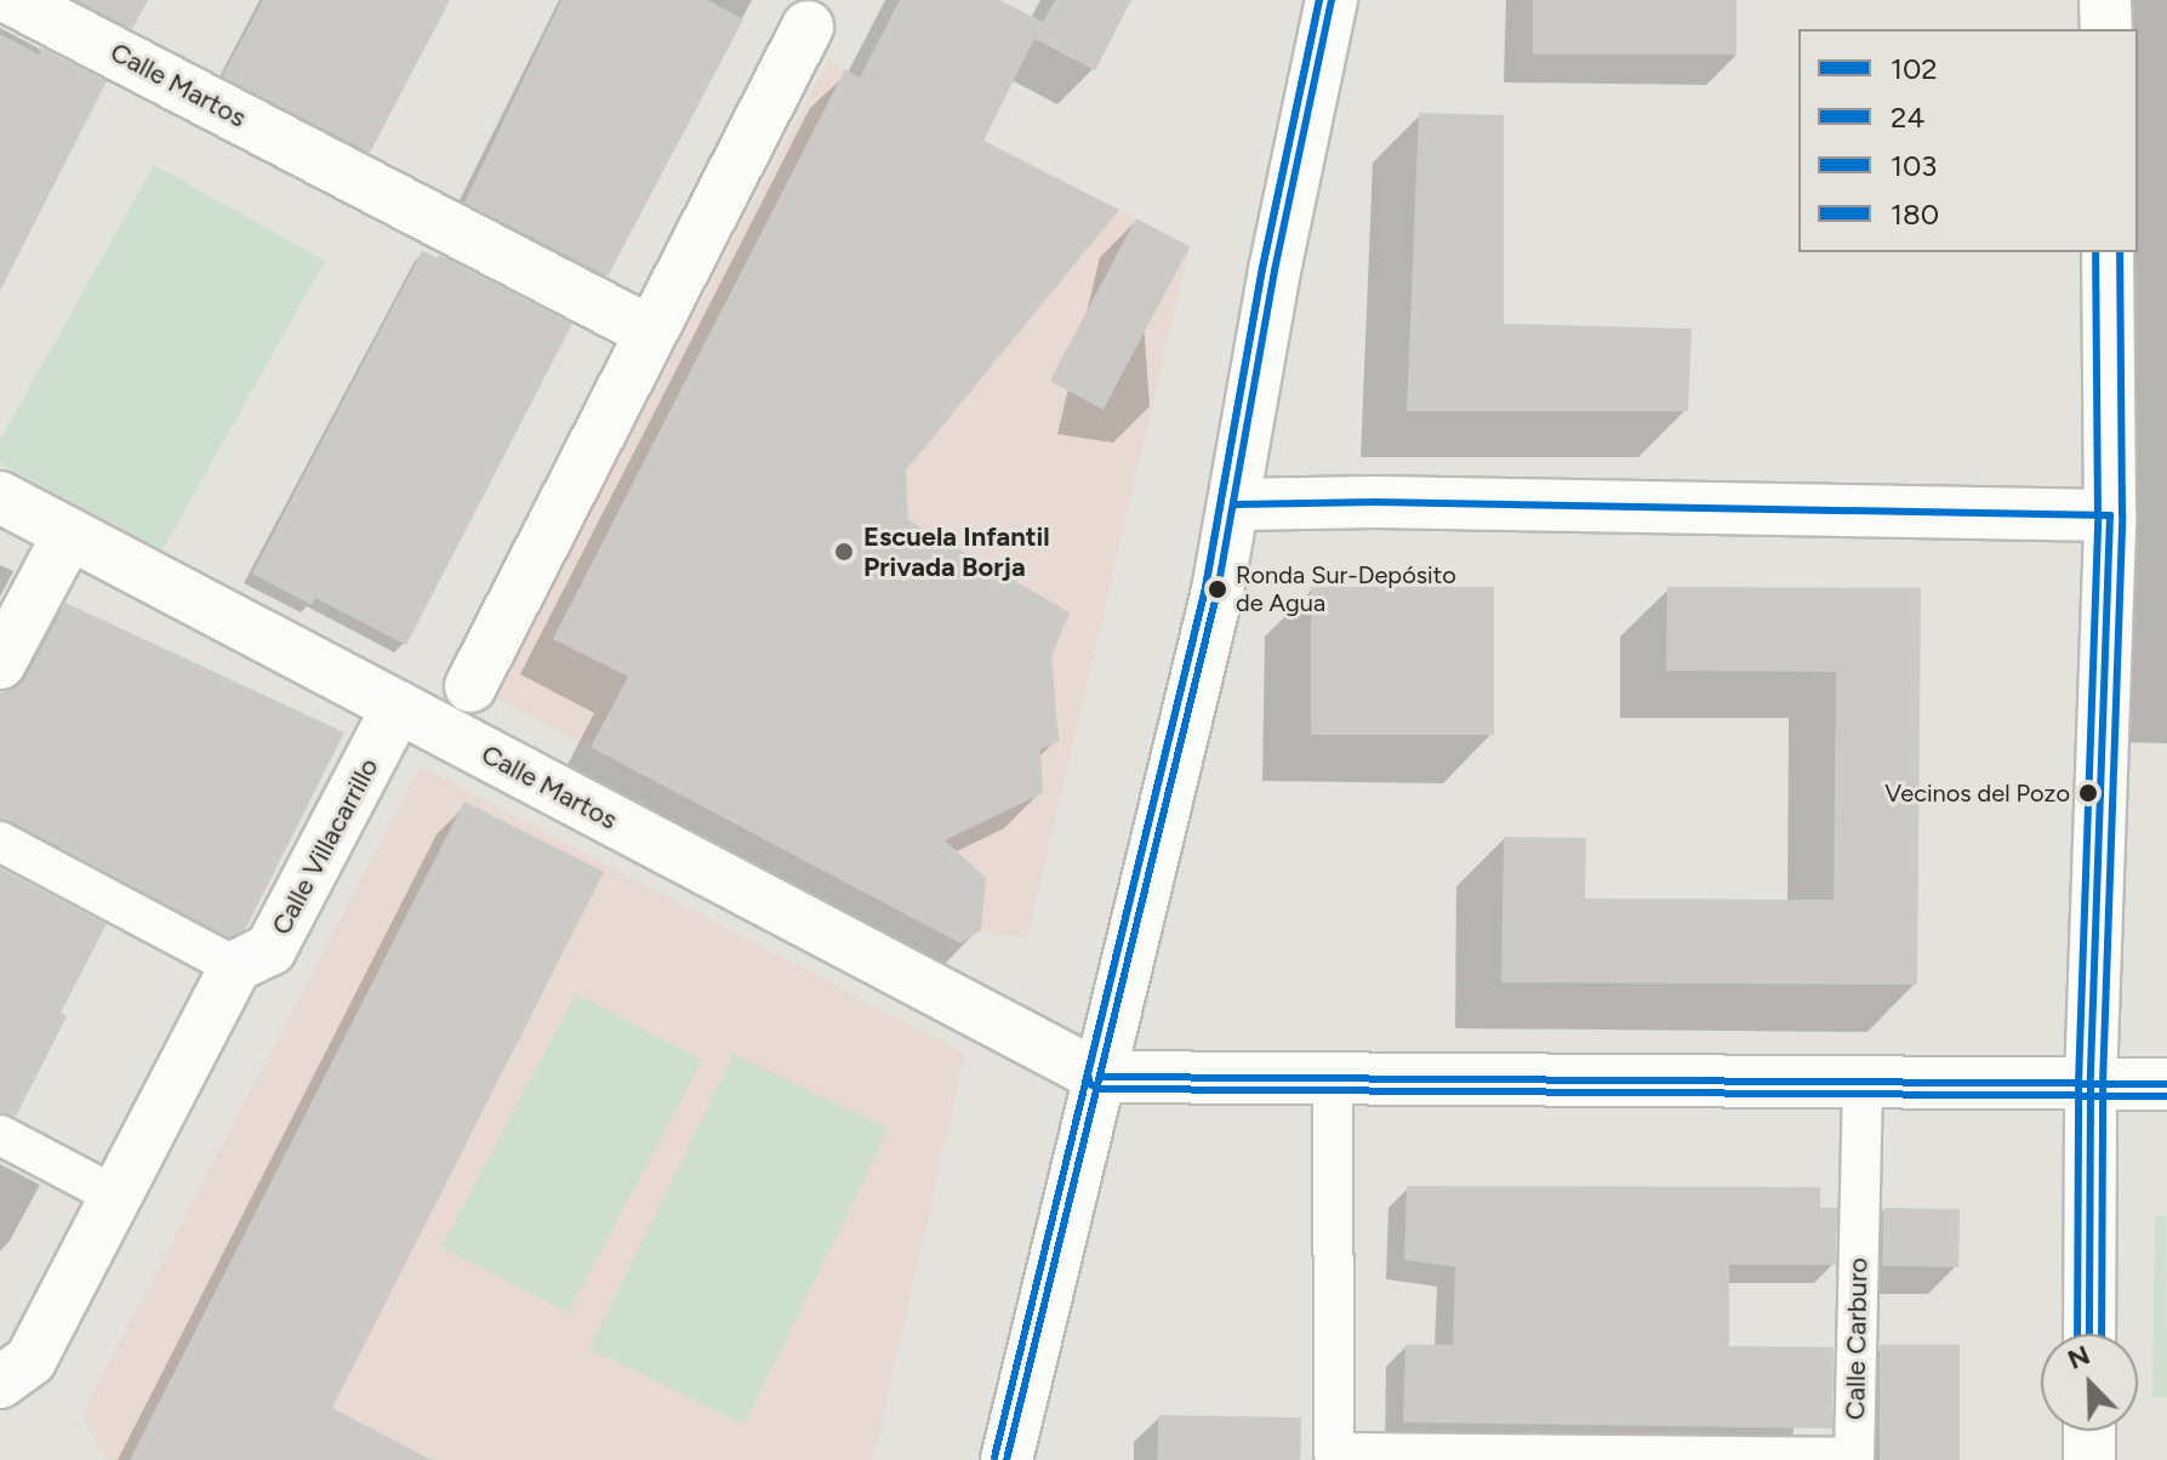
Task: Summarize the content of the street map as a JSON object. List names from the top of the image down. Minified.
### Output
{"streets":{"street":["Calle Martos","Calle Villacarrillo","Calle Carburo"]},"crossings":[["Calle Martos","Calle Villacarrillo"]],"places":["Escuela Infantil Privada Borja","Ronda Sur-Depósito de Agua","Vecinos del Pozo"],"lines":["transit line 102","transit line 24","transit line 103","transit line 180"],"legend":["102","24","103","180"],"north":"top left"}
